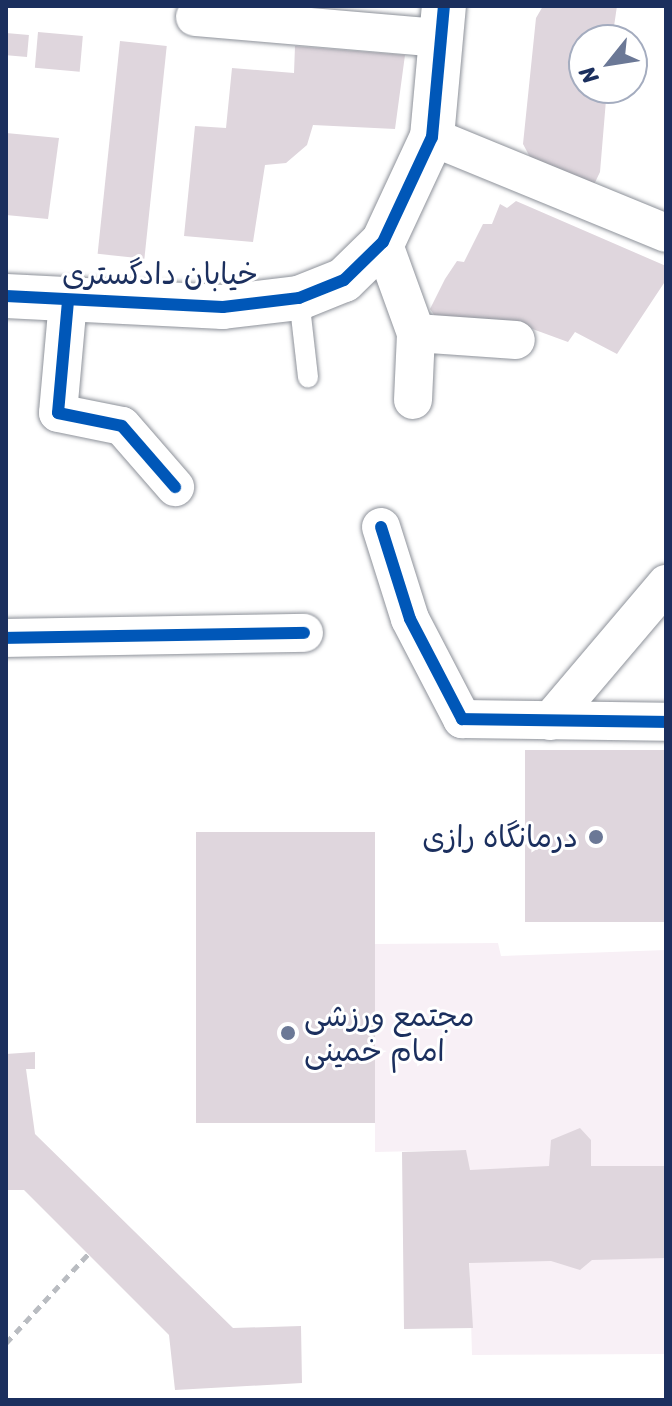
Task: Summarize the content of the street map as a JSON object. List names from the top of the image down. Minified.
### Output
{"streets":{"street":["خیابان دادگستری"]},"places":["درمانگاه رازی","مجتمع ورزشی امام خمینی"],"north":"bottom left"}
